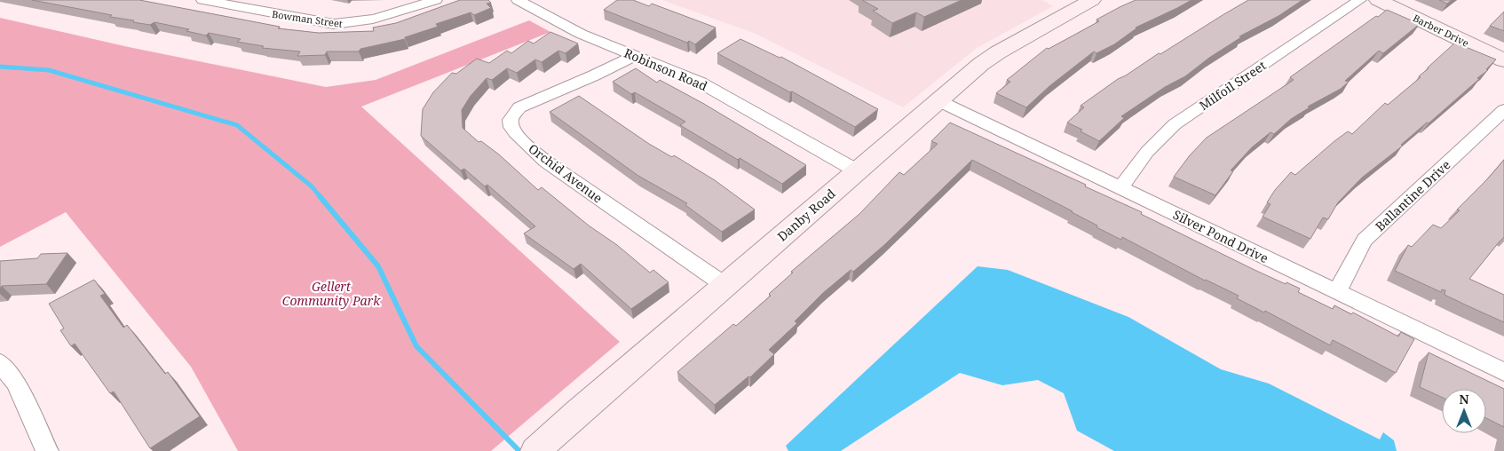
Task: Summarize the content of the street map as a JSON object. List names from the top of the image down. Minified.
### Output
{"streets":{"street":["Bowman Street","Barber Drive","Robinson Road","Milfoil Street","Orchid Avenue","Ballantine Drive","Danby Road","Silver Pond Drive"]},"crossings":[["Robinson Road","Orchid Avenue"],["Robinson Road","Danby Road"],["Milfoil Street","Silver Pond Drive"],["Orchid Avenue","Danby Road"],["Ballantine Drive","Silver Pond Drive"],["Danby Road","Silver Pond Drive"]],"parks":["Gellert Community Park"],"north":"top"}
